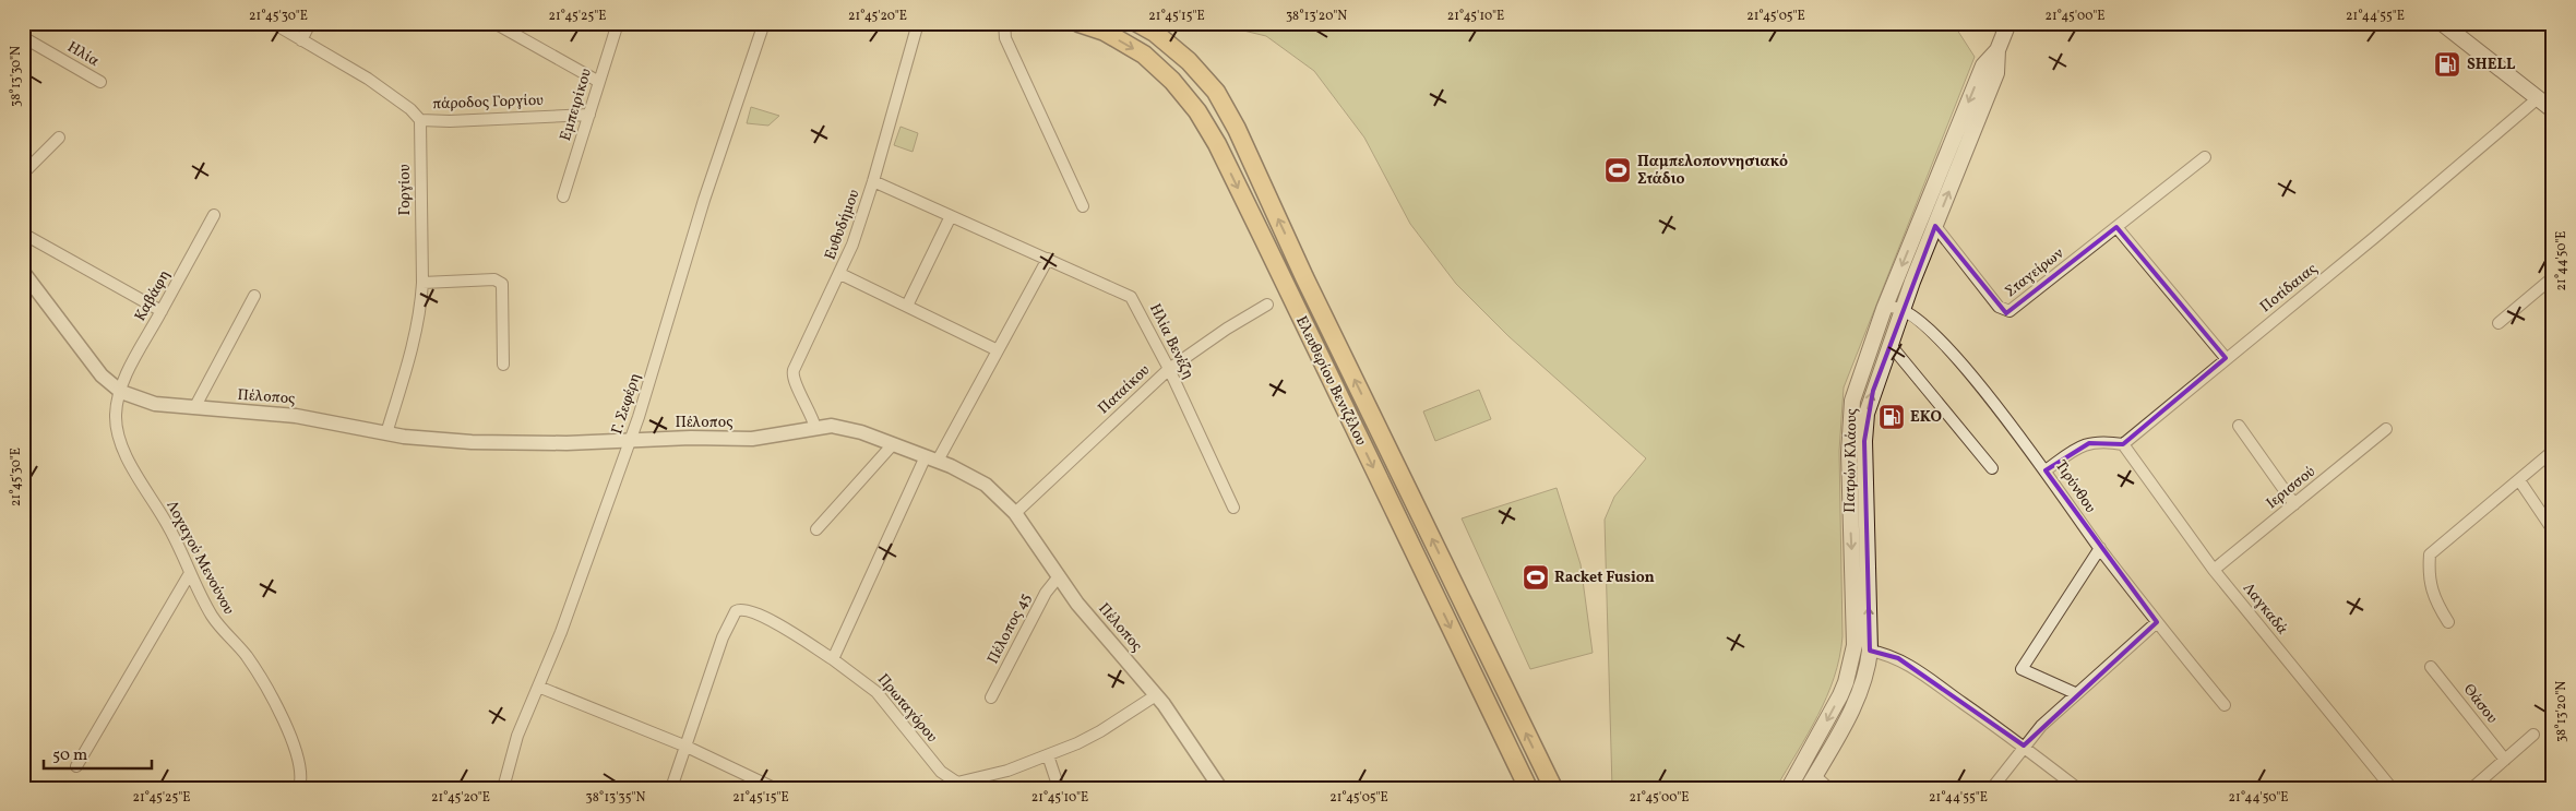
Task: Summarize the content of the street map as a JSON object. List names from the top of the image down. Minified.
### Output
{"streets":{"main road":["Ελευθερίου Βενιζέλου","Πατρών Κλάους"],"street":["Ηλία","πάροδος Γοργίου","Εμπειρίκου","Γοργίου","Ευθυδήμου","Σταγείρων","Ποτίδαιας","Καβάφη","Ηλία Βενέζη","Παταίκου","Πέλοπος","Γ. Σεφέρη","Τιρύνθου","Ιερισσού","Λοχαγού Μενούνου","Λαγκαδά","Πέλοπος 45","Θάσου","Πρωταγόρου"]},"crossings":[["πάροδος Γοργίου","Εμπειρίκου"],["πάροδος Γοργίου","Γοργίου"],["Γοργίου","Πέλοπος"],["Ευθυδήμου","Ηλία Βενέζη"],["Ευθυδήμου","Πέλοπος"],["Σταγείρων","Πατρών Κλάους"],["Ποτίδαιας","Λαγκαδά"],["Καβάφη","Πέλοπος"],["Καβάφη","Λοχαγού Μενούνου"],["Ηλία Βενέζη","Παταίκου"],["Παταίκου","Πέλοπος"],["Πέλοπος","Γ. Σεφέρη"],["Πέλοπος","Λοχαγού Μενούνου"],["Πέλοπος","Πέλοπος 45"],["Πέλοπος","Πρωταγόρου"],["Πατρών Κλάους","Τιρύνθου"],["Ιερισσού","Λαγκαδά"]],"places":{"fuel station":["SHELL","EKO"],"sports":["Παμπελοποννησιακό Στάδιο","Racket Fusion"]},"scale_bar":"50 m","coordinates":["21°45'30\"E","21°45'25\"E","21°45'20\"E","21°45'15\"E","38°13'20\"N","21°45'10\"E","21°45'05\"E","21°45'00\"E","21°44'55\"E","38°13'30\"N","21°44'50\"E","38°13'35\"N"]}
